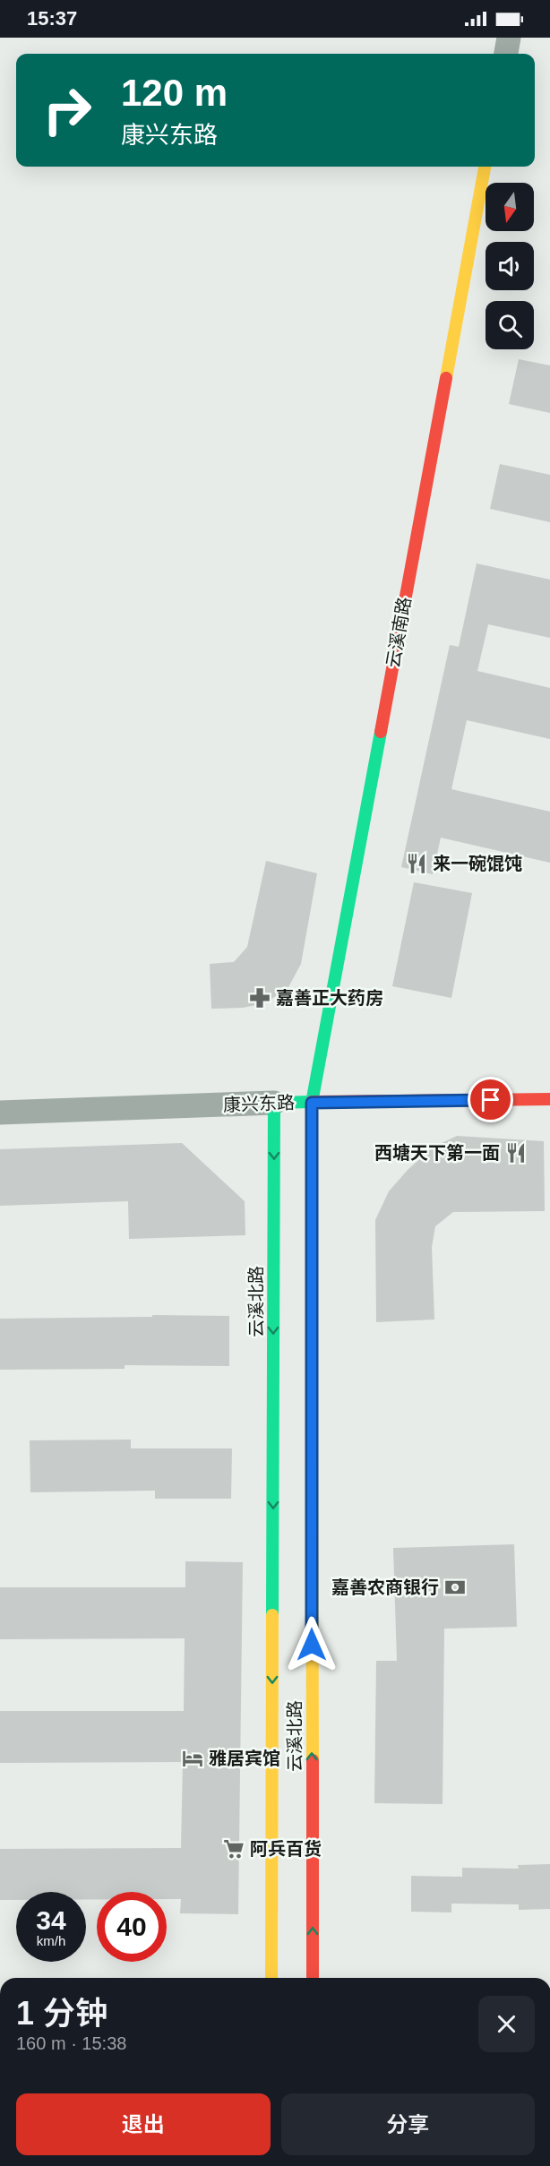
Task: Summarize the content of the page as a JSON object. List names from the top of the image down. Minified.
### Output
{"streets":{"street":["云溪南路","康兴东路","云溪北路"]},"crossings":[["云溪南路","康兴东路"],["云溪南路","云溪北路"],["康兴东路","云溪北路"]],"places":{"restaurant":["来一碗馄饨","西塘天下第一面"],"pharmacy":["嘉善正大药房"],"bank":["嘉善农商银行"],"hotel":["雅居宾馆"],"supermarket":["阿兵百货"]},"north":"bottom","page":{"status":"15:37","turn":["120 m","康兴东路"],"speed":"34 km/h","limit":"40","heading":["1 分钟","160 m · 15:38"],"buttons":["退出","分享"]}}
